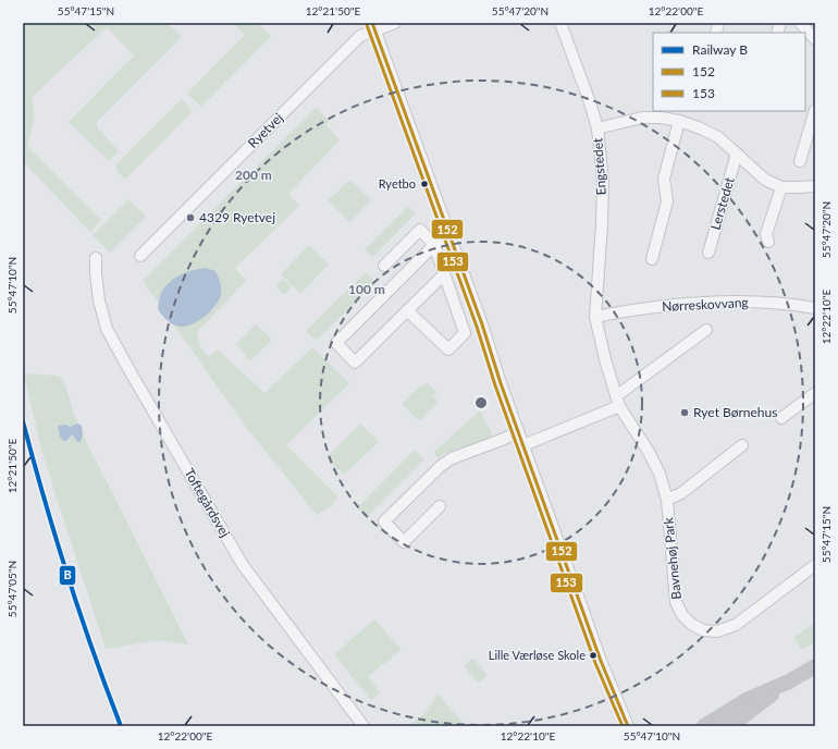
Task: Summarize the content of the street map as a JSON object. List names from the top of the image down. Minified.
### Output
{"streets":{"street":["Ryetvej","Engstedet","Lerstedet","Nørreskovvang","Toftegårdsvej","Bavnehøj Park"]},"crossings":[["Engstedet","Lerstedet"],["Engstedet","Nørreskovvang"],["Engstedet","Bavnehøj Park"],["Nørreskovvang","Bavnehøj Park"]],"places":["Ryetbo","4329 Ryetvej","Ryet Børnehus","Lille Værløse Skole"],"lines":["transit line 152","transit line 153","rail line B"],"legend":["Railway B","152","153"],"coordinates":["55°47'15\"N","12°21'50\"E","55°47'20\"N","12°22'00\"E","55°47'10\"N","12°22'10\"E","55°47'05\"N"],"rings":["200 m","100 m"]}
